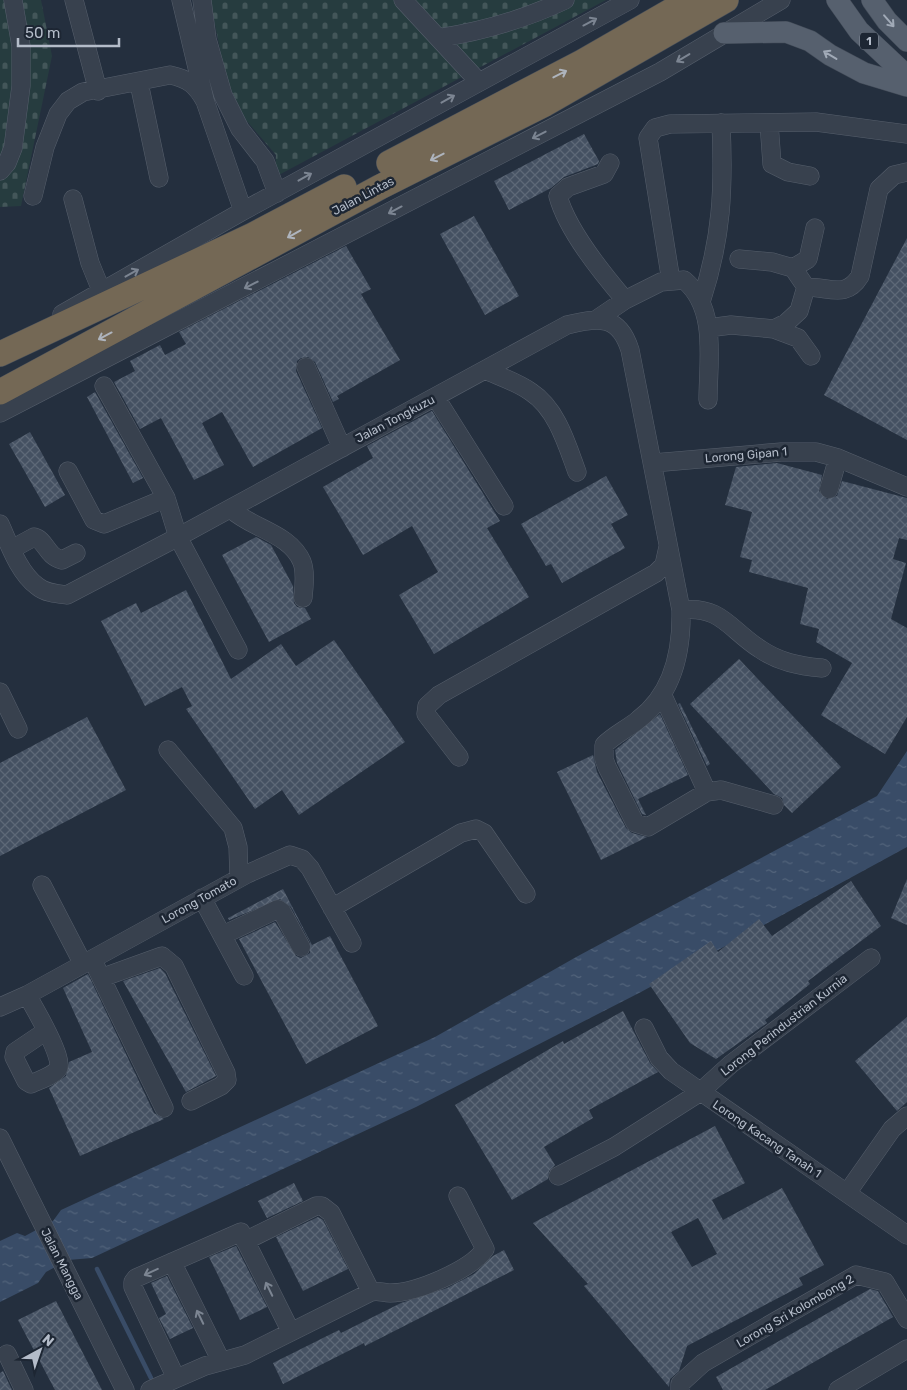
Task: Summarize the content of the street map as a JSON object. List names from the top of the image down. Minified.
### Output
{"streets":{"highway":["Jalan Lintas"],"main road":["1"],"street":["Jalan Tongkuzu","Lorong Gipan 1","Lorong Tomato","Lorong Perindustrian Kurnia","Lorong Kacang Tanah 1","Jalan Mangga","Lorong Sri Kolombong 2"]},"crossings":[["Lorong Perindustrian Kurnia","Lorong Kacang Tanah 1"]],"scale_bar":"50 m","north":"top right"}
